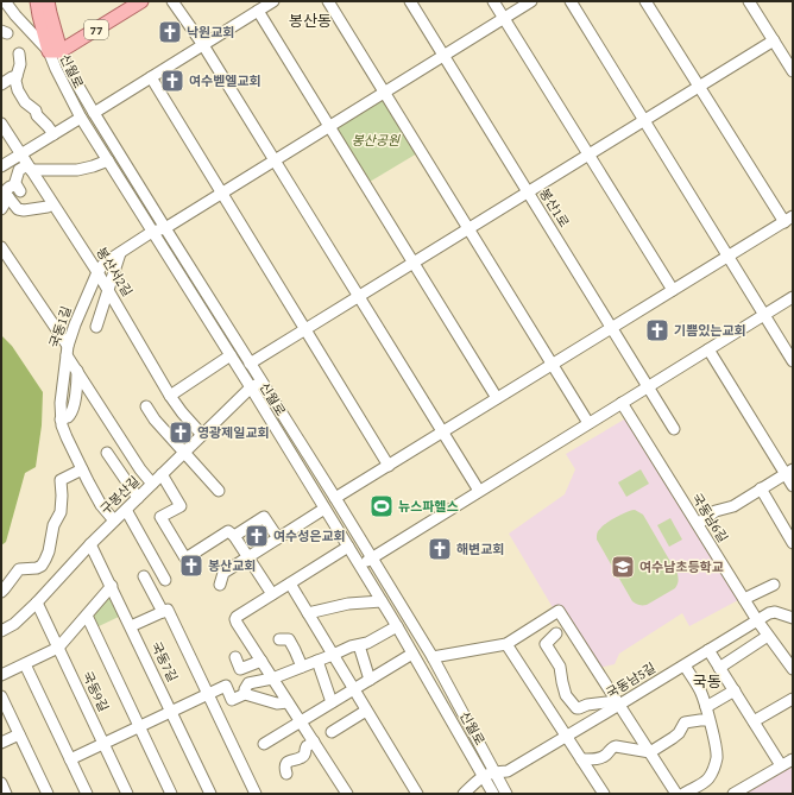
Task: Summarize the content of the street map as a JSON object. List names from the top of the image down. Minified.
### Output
{"streets":{"main road":["77","신월로"],"street":["봉산1로","봉산서2길","국동1길","구봉산길","국동남6길","국동7길","국동남5길","국동9길"]},"crossings":[["77","신월로"],["신월로","국동1길"],["신월로","구봉산길"],["신월로","국동남5길"],["봉산1로","국동1길"],["봉산서2길","국동1길"],["봉산서2길","구봉산길"],["국동1길","구봉산길"],["구봉산길","국동7길"],["구봉산길","국동9길"],["국동남6길","국동남5길"]],"districts":["봉산동","국동"],"parks":["봉산공원"],"places":{"church":["낙원교회","여수벧엘교회","기쁨있는교회","영광제일교회","여수성은교회","해변교회","봉산교회"],"sports":["뉴스파헬스"],"school or university":["여수남초등학교"]}}
